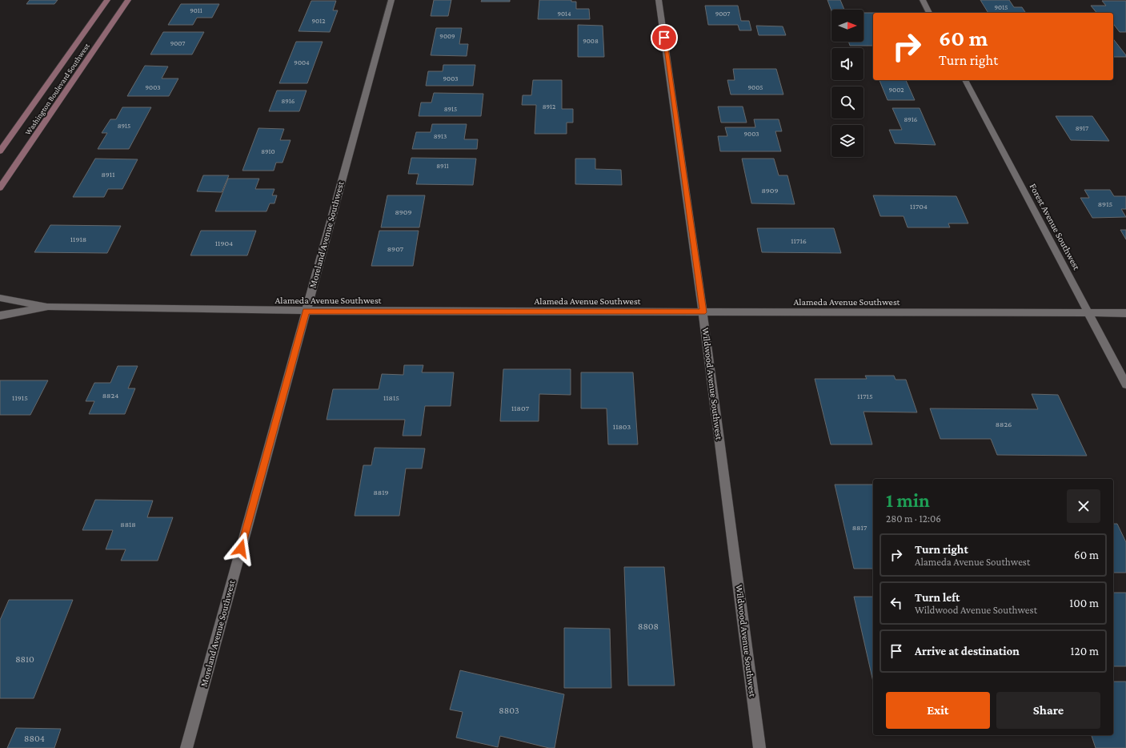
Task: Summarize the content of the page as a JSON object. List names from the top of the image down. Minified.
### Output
{"streets":{"main road":["Washington Boulevard Southwest"],"street":["Forest Avenue Southwest","Moreland Avenue Southwest","Alameda Avenue Southwest","Wildwood Avenue Southwest"]},"crossings":[["Forest Avenue Southwest","Alameda Avenue Southwest"],["Moreland Avenue Southwest","Alameda Avenue Southwest"],["Alameda Avenue Southwest","Wildwood Avenue Southwest"]],"house_numbers":["9015","9011","9014","9007","9012","9009","9008","9007","9004","9003","9003","9005","9002","8916","8912","8915","8916","8915","8917","9003","8913","8910","8911","8911","8909","8915","11704","8909","11918","11716","11904","8907","8824","11715","11915","11815","11807","8826","11803","8819","8818","8817","8808","8810","8803","8804"],"north":"right","page":{"turn":["60 m","Turn right"],"heading":["1 min","280 m · 12:06"],"list":[{"name":"Turn right","note":"Alameda Avenue Southwest","value":"60 m"},{"name":"Turn left","note":"Wildwood Avenue Southwest","value":"100 m"},{"name":"Arrive at destination","value":"120 m"}],"buttons":["Exit","Share"]}}
